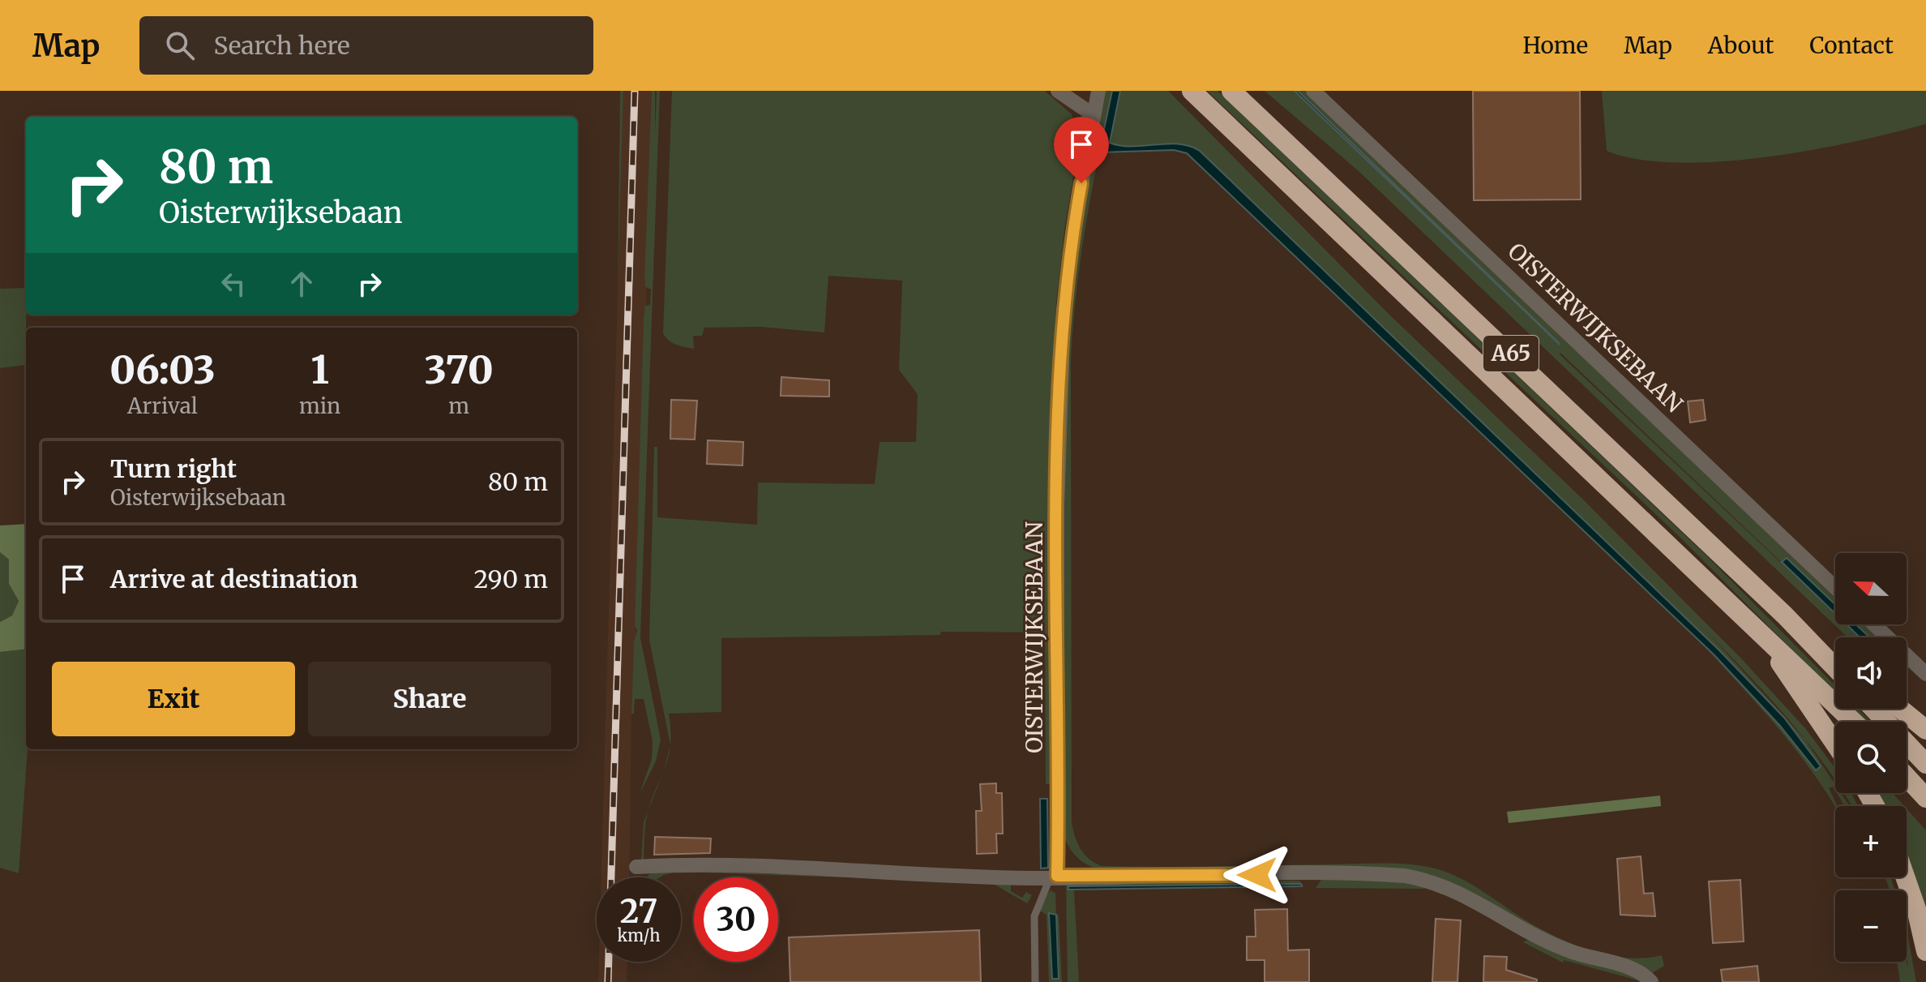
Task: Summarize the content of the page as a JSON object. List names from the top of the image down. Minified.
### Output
{"streets":{"highway":["A65"],"street":["OISTERWIJKSEBAAN"]},"north":"left","page":{"header":"Map","search":"Search here","nav":["Home","Map","About","Contact"],"turn":["80 m","Oisterwijksebaan"],"eta":["06:03","Arrival","1","min","370","m"],"list":[{"name":"Turn right","note":"Oisterwijksebaan","value":"80 m"},{"name":"Arrive at destination","value":"290 m"}],"map_buttons":["+","−"],"buttons":["Exit","Share"],"speed":"27 km/h","limit":"30"}}
